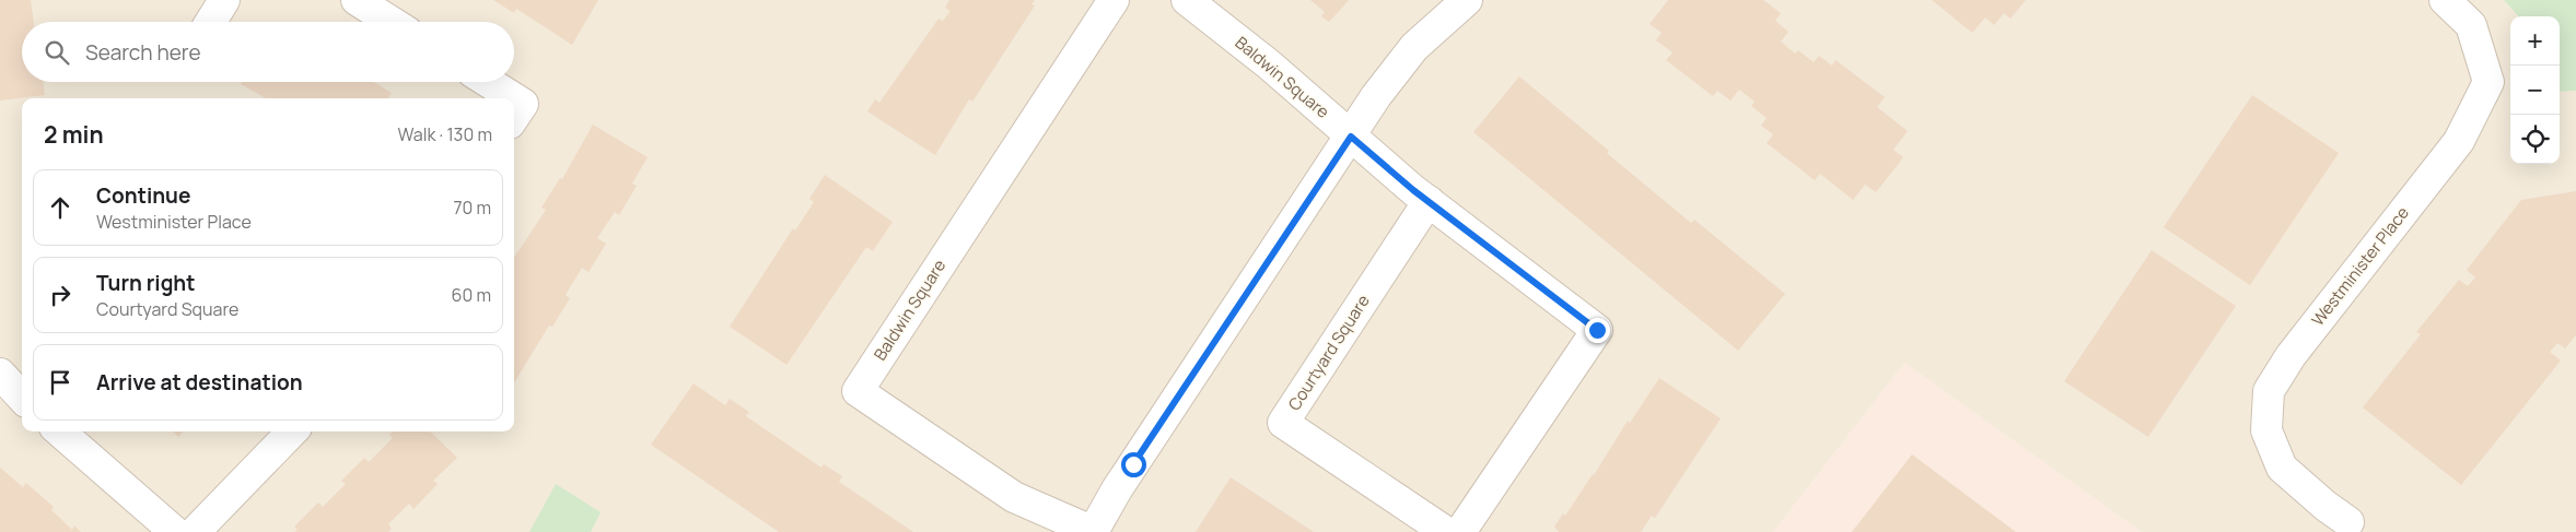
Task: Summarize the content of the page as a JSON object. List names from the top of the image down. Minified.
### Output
{"streets":{"street":["Baldwin Square","Westminister Place","Courtyard Square"]},"page":{"map_buttons":["+","−"],"search":"Search here","heading":["2 min","Walk · 130 m"],"list":[["Continue","Westminister Place","70 m"],["Turn right","Courtyard Square","60 m"],"Arrive at destination"]}}
